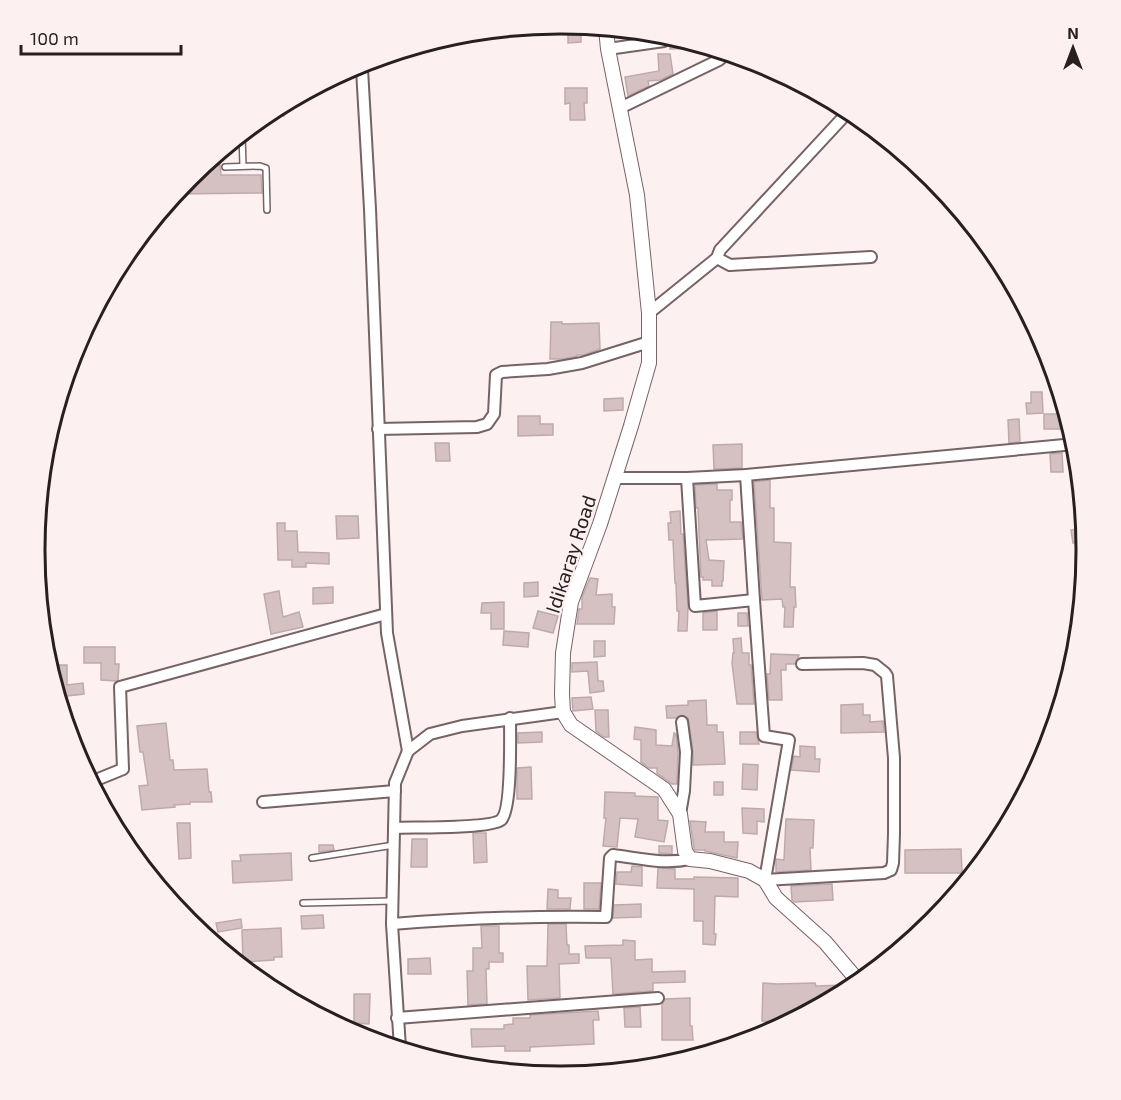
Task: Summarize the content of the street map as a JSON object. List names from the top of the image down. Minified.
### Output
{"streets":{"street":["Idikaray Road"]},"scale_bar":"100 m","north":"top"}
